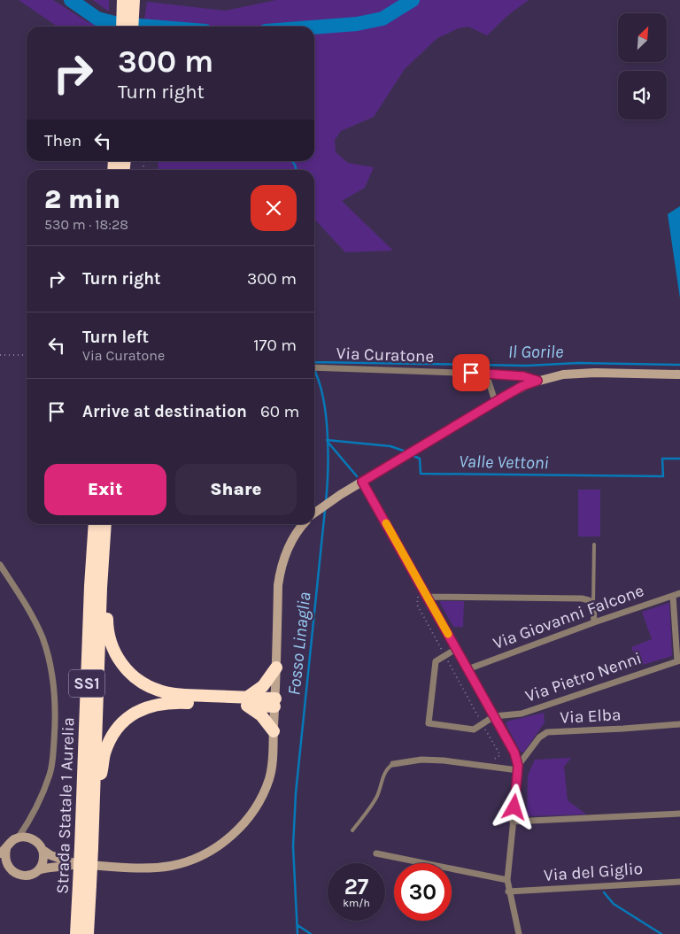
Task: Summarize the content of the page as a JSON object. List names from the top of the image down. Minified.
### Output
{"streets":{"highway":["SS1","Strada Statale 1 Aurelia"],"street":["Via Curatone","Via Giovanni Falcone","Via Pietro Nenni","Via Elba","Via del Giglio"]},"water":["Il Gorile","Valle Vettoni","Fosso Linaglia"],"north":"top right","page":{"turn":["300 m","Turn right"],"then":"Then","heading":["2 min","530 m · 18:28"],"list":[{"name":"Turn right","value":"300 m"},{"name":"Turn left","note":"Via Curatone","value":"170 m"},{"name":"Arrive at destination","value":"60 m"}],"buttons":["Exit","Share"],"speed":"27 km/h","limit":"30"}}
